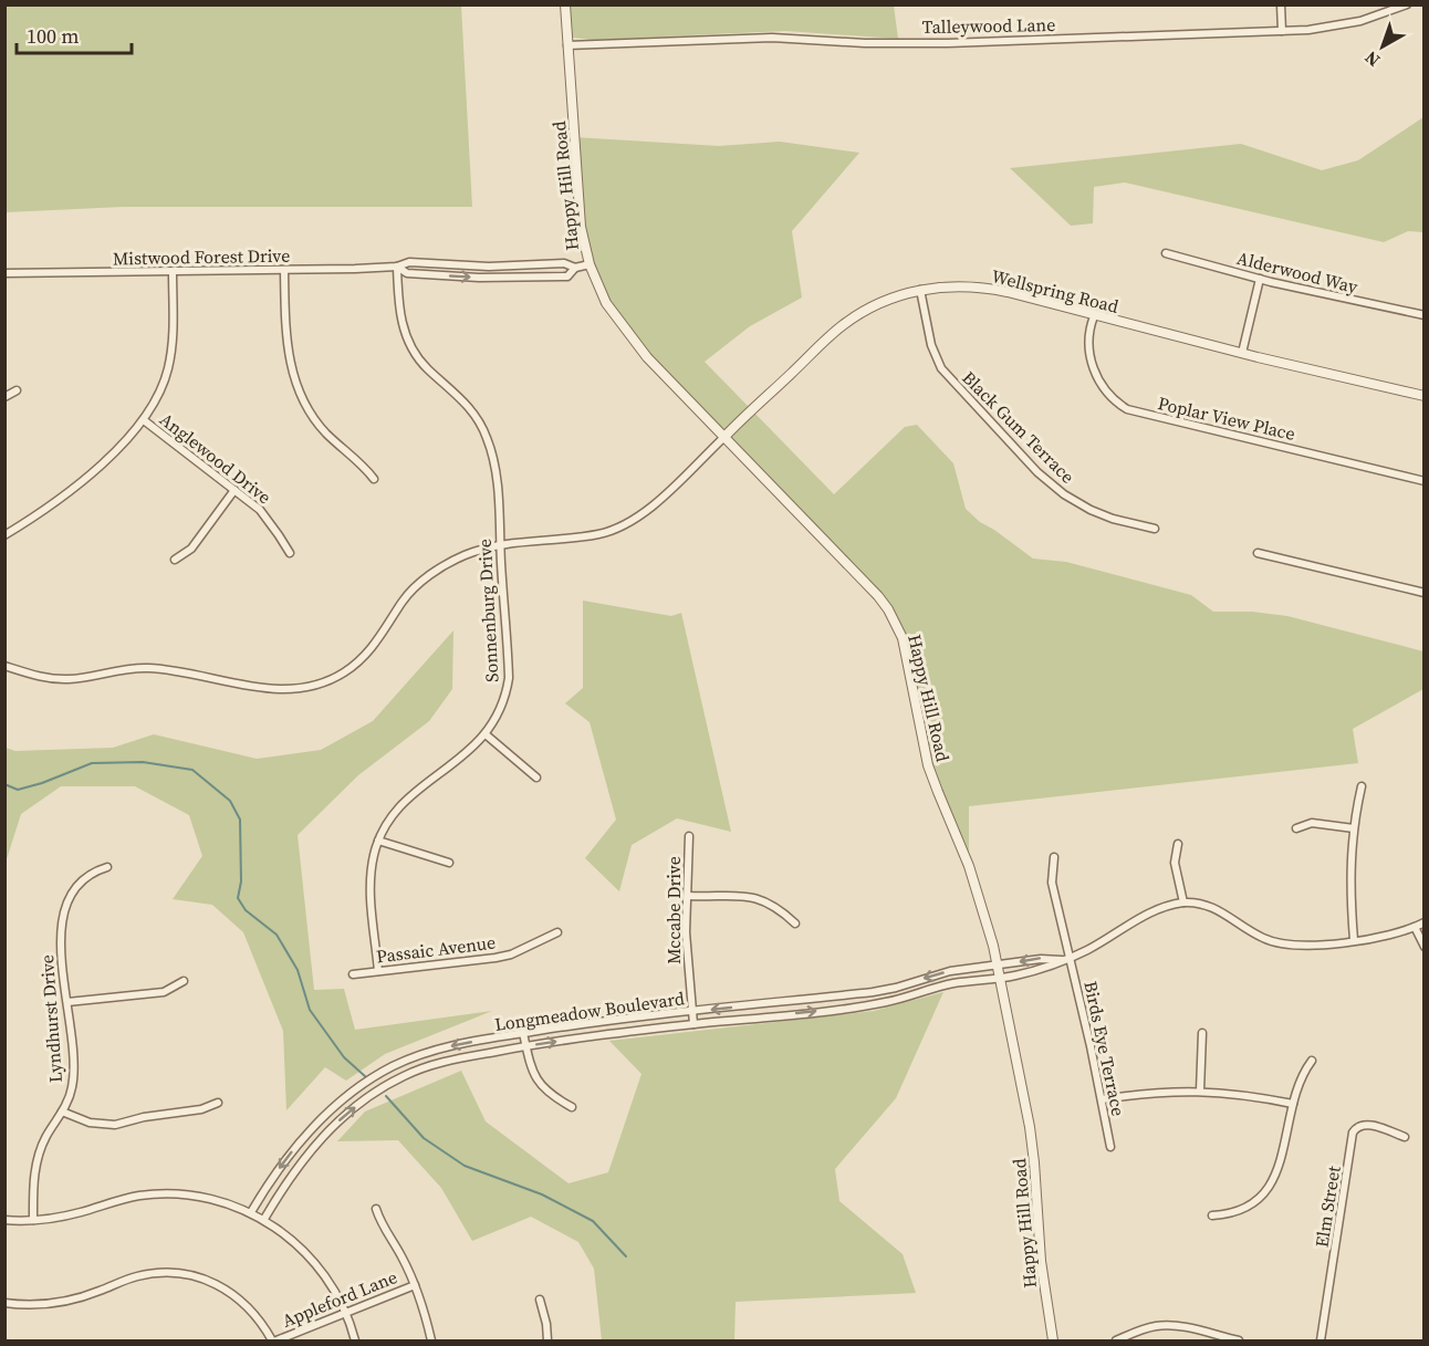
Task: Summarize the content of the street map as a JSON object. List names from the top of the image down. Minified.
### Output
{"streets":{"street":["Talleywood Lane","Happy Hill Road","Mistwood Forest Drive","Alderwood Way","Wellspring Road","Poplar View Place","Black Gum Terrace","Anglewood Drive","Sonnenburg Drive","Mccabe Drive","Passaic Avenue","Longmeadow Boulevard","Lyndhurst Drive","Birds Eye Terrace","Elm Street","Appleford Lane"]},"crossings":[["Talleywood Lane","Happy Hill Road"],["Happy Hill Road","Mistwood Forest Drive"],["Happy Hill Road","Wellspring Road"],["Happy Hill Road","Longmeadow Boulevard"],["Mistwood Forest Drive","Sonnenburg Drive"],["Wellspring Road","Poplar View Place"],["Wellspring Road","Black Gum Terrace"],["Sonnenburg Drive","Passaic Avenue"],["Mccabe Drive","Longmeadow Boulevard"],["Longmeadow Boulevard","Birds Eye Terrace"]],"scale_bar":"100 m","north":"bottom left"}
